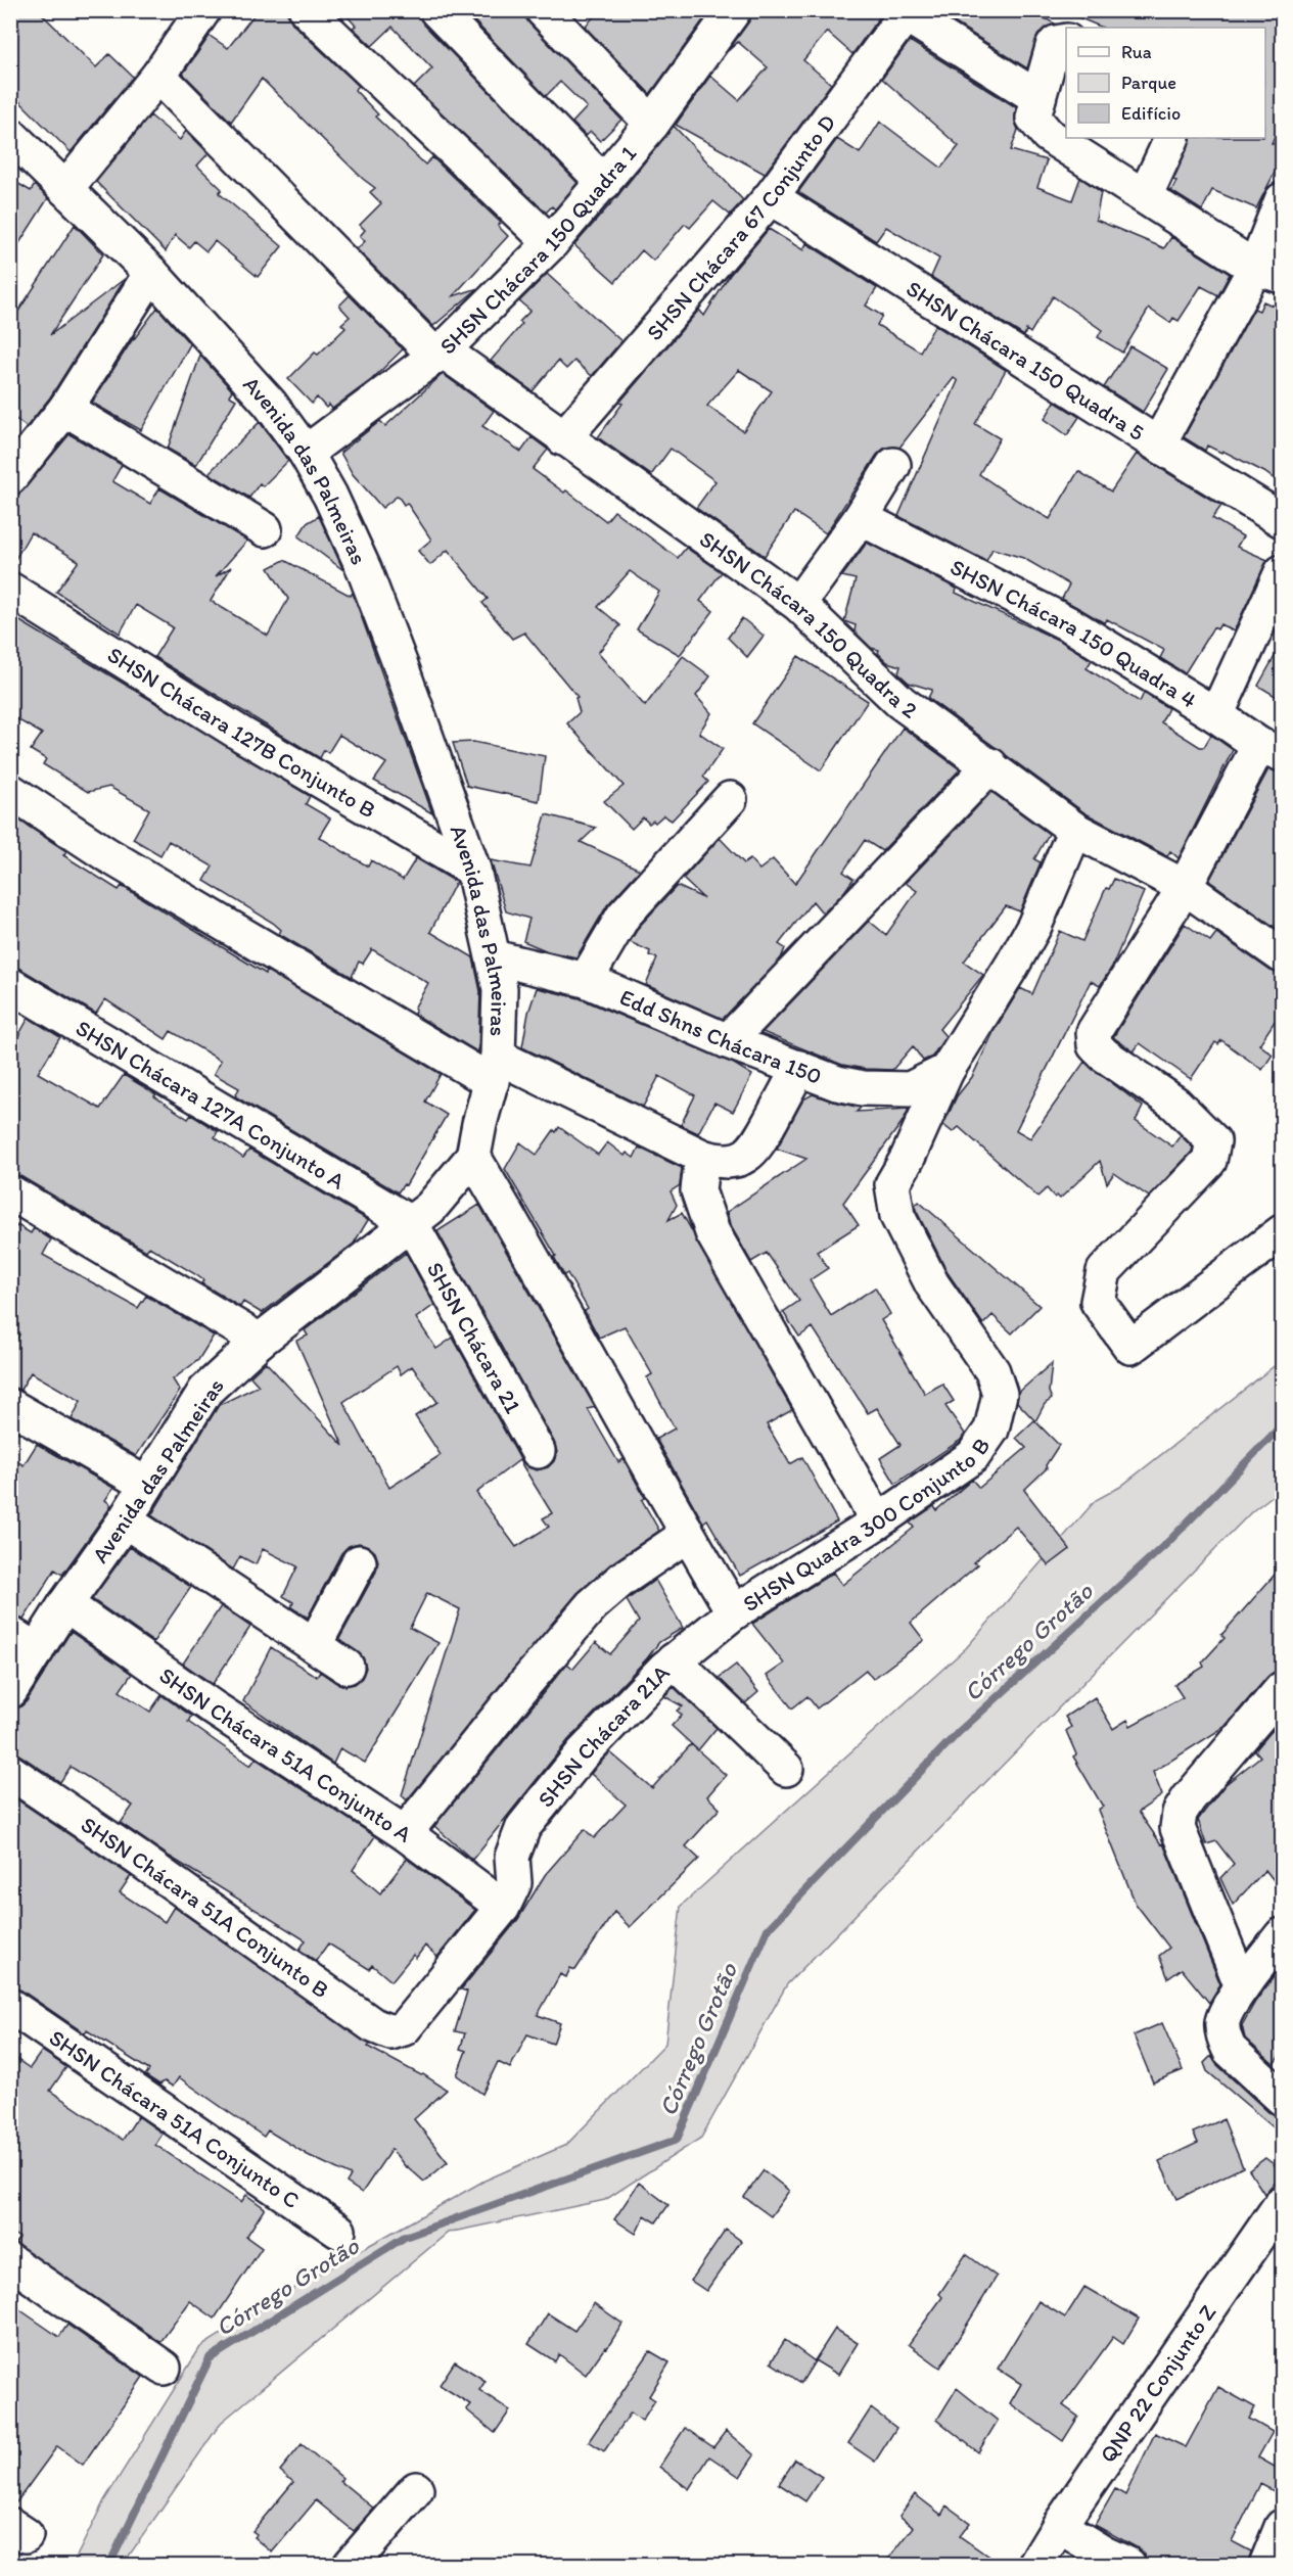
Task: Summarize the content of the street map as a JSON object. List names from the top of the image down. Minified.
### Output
{"streets":{"street":["SHSN Chácara 67 Conjunto D","SHSN Chácara 150 Quadra 1","SHSN Chácara 150 Quadra 5","Avenida das Palmeiras","SHSN Chácara 150 Quadra 2","SHSN Chácara 150 Quadra 4","SHSN Chácara 127B Conjunto B","Edd Shns Chácara 150","SHSN Chácara 127A Conjunto A","SHSN Chácara 21","SHSN Quadra 300 Conjunto B","SHSN Chácara 21A","SHSN Chácara 51A Conjunto A","SHSN Chácara 51A Conjunto B","SHSN Chácara 51A Conjunto C","QNP 22 Conjunto Z"]},"crossings":[["SHSN Chácara 67 Conjunto D","SHSN Chácara 150 Quadra 5"],["SHSN Chácara 67 Conjunto D","SHSN Chácara 150 Quadra 2"],["SHSN Chácara 150 Quadra 1","Avenida das Palmeiras"],["SHSN Chácara 150 Quadra 1","SHSN Chácara 150 Quadra 2"],["Avenida das Palmeiras","SHSN Chácara 127B Conjunto B"],["Avenida das Palmeiras","Edd Shns Chácara 150"],["Avenida das Palmeiras","SHSN Chácara 127A Conjunto A"],["Avenida das Palmeiras","SHSN Chácara 21"],["Avenida das Palmeiras","SHSN Chácara 51A Conjunto A"],["Edd Shns Chácara 150","SHSN Quadra 300 Conjunto B"],["SHSN Chácara 127A Conjunto A","SHSN Chácara 21"],["SHSN Quadra 300 Conjunto B","SHSN Chácara 21A"],["SHSN Chácara 21A","SHSN Chácara 51A Conjunto A"],["SHSN Chácara 21A","SHSN Chácara 51A Conjunto B"],["SHSN Chácara 51A Conjunto A","SHSN Chácara 51A Conjunto B"]],"water":["Córrego Grotão"],"legend":["Rua","Parque","Edifício"]}
